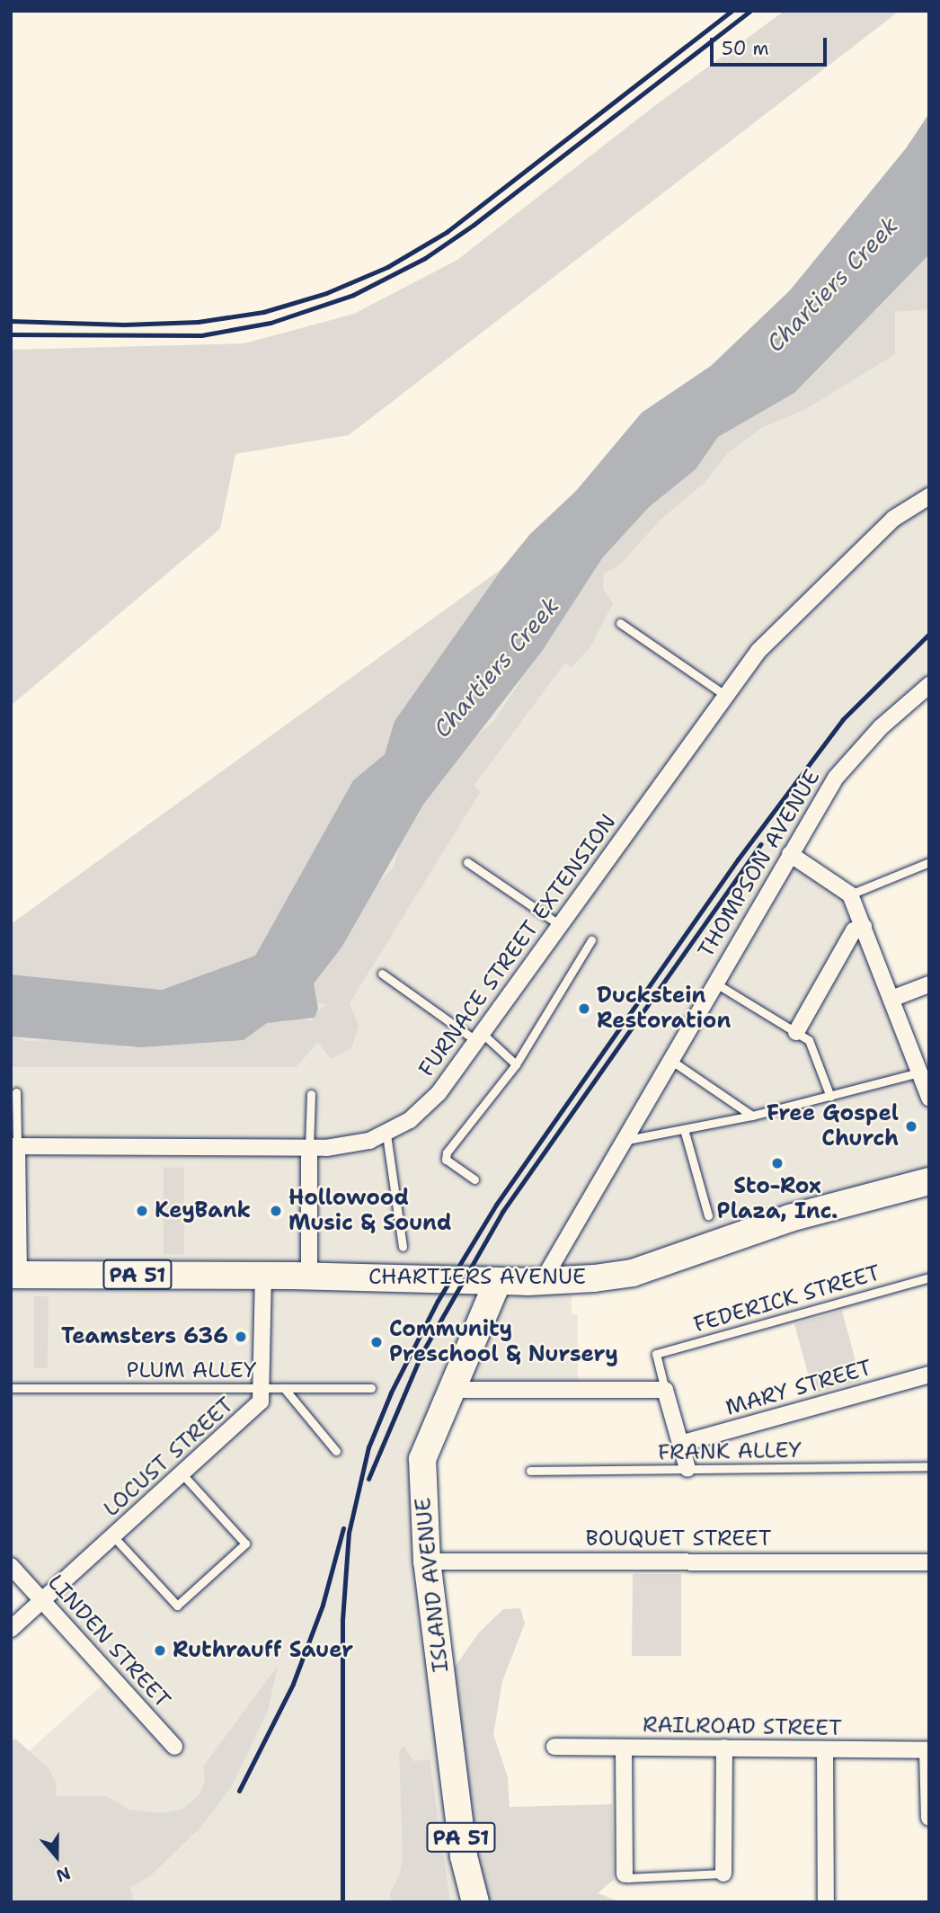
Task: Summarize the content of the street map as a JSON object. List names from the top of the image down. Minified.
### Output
{"streets":{"main road":["PA 51","CHARTIERS AVENUE","ISLAND AVENUE"],"street":["THOMPSON AVENUE","FURNACE STREET EXTENSION","MARY STREET","LOCUST STREET","BOUQUET STREET","LINDEN STREET","RAILROAD STREET"],"lane":["FEDERICK STREET","PLUM ALLEY","FRANK ALLEY"]},"crossings":[["THOMPSON AVENUE","CHARTIERS AVENUE"],["CHARTIERS AVENUE","LOCUST STREET"],["CHARTIERS AVENUE","ISLAND AVENUE"],["PLUM ALLEY","LOCUST STREET"],["LOCUST STREET","LINDEN STREET"],["BOUQUET STREET","ISLAND AVENUE"]],"water":["Chartiers Creek"],"places":["Duckstein Restoration","Free Gospel Church","Sto-Rox Plaza, Inc.","KeyBank","Hollowood Music & Sound","Teamsters 636","Community Preschool & Nursery","Ruthrauff Sauer"],"scale_bar":"50 m","north":"bottom"}
